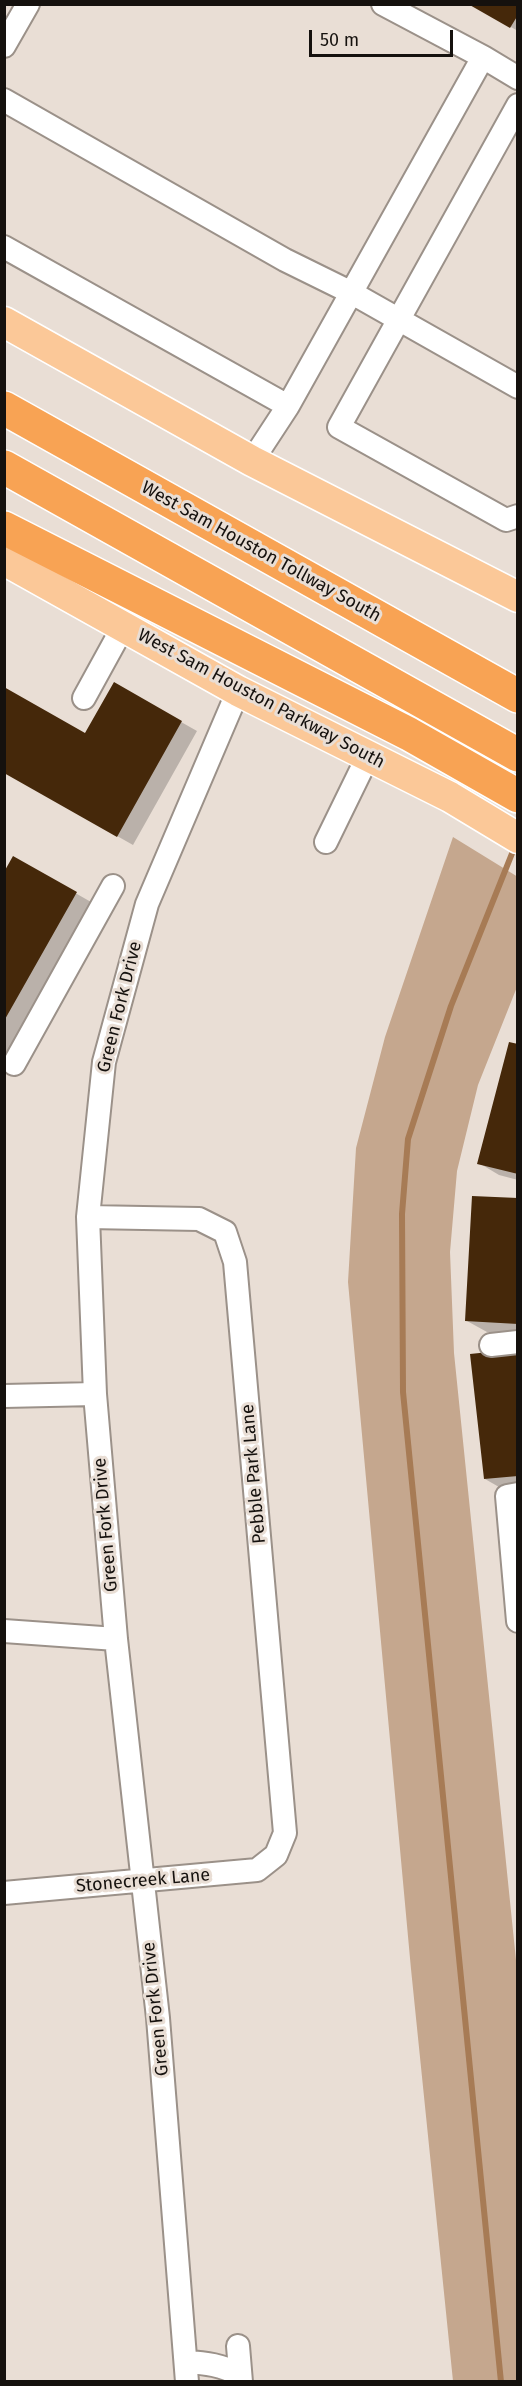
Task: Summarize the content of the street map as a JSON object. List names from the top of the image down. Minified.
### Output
{"streets":{"highway":["West Sam Houston Tollway South"],"main road":["West Sam Houston Parkway South"],"street":["Green Fork Drive","Pebble Park Lane","Stonecreek Lane"]},"crossings":[["West Sam Houston Parkway South","Green Fork Drive"],["Green Fork Drive","Pebble Park Lane"],["Green Fork Drive","Stonecreek Lane"],["Pebble Park Lane","Stonecreek Lane"]],"scale_bar":"50 m"}
